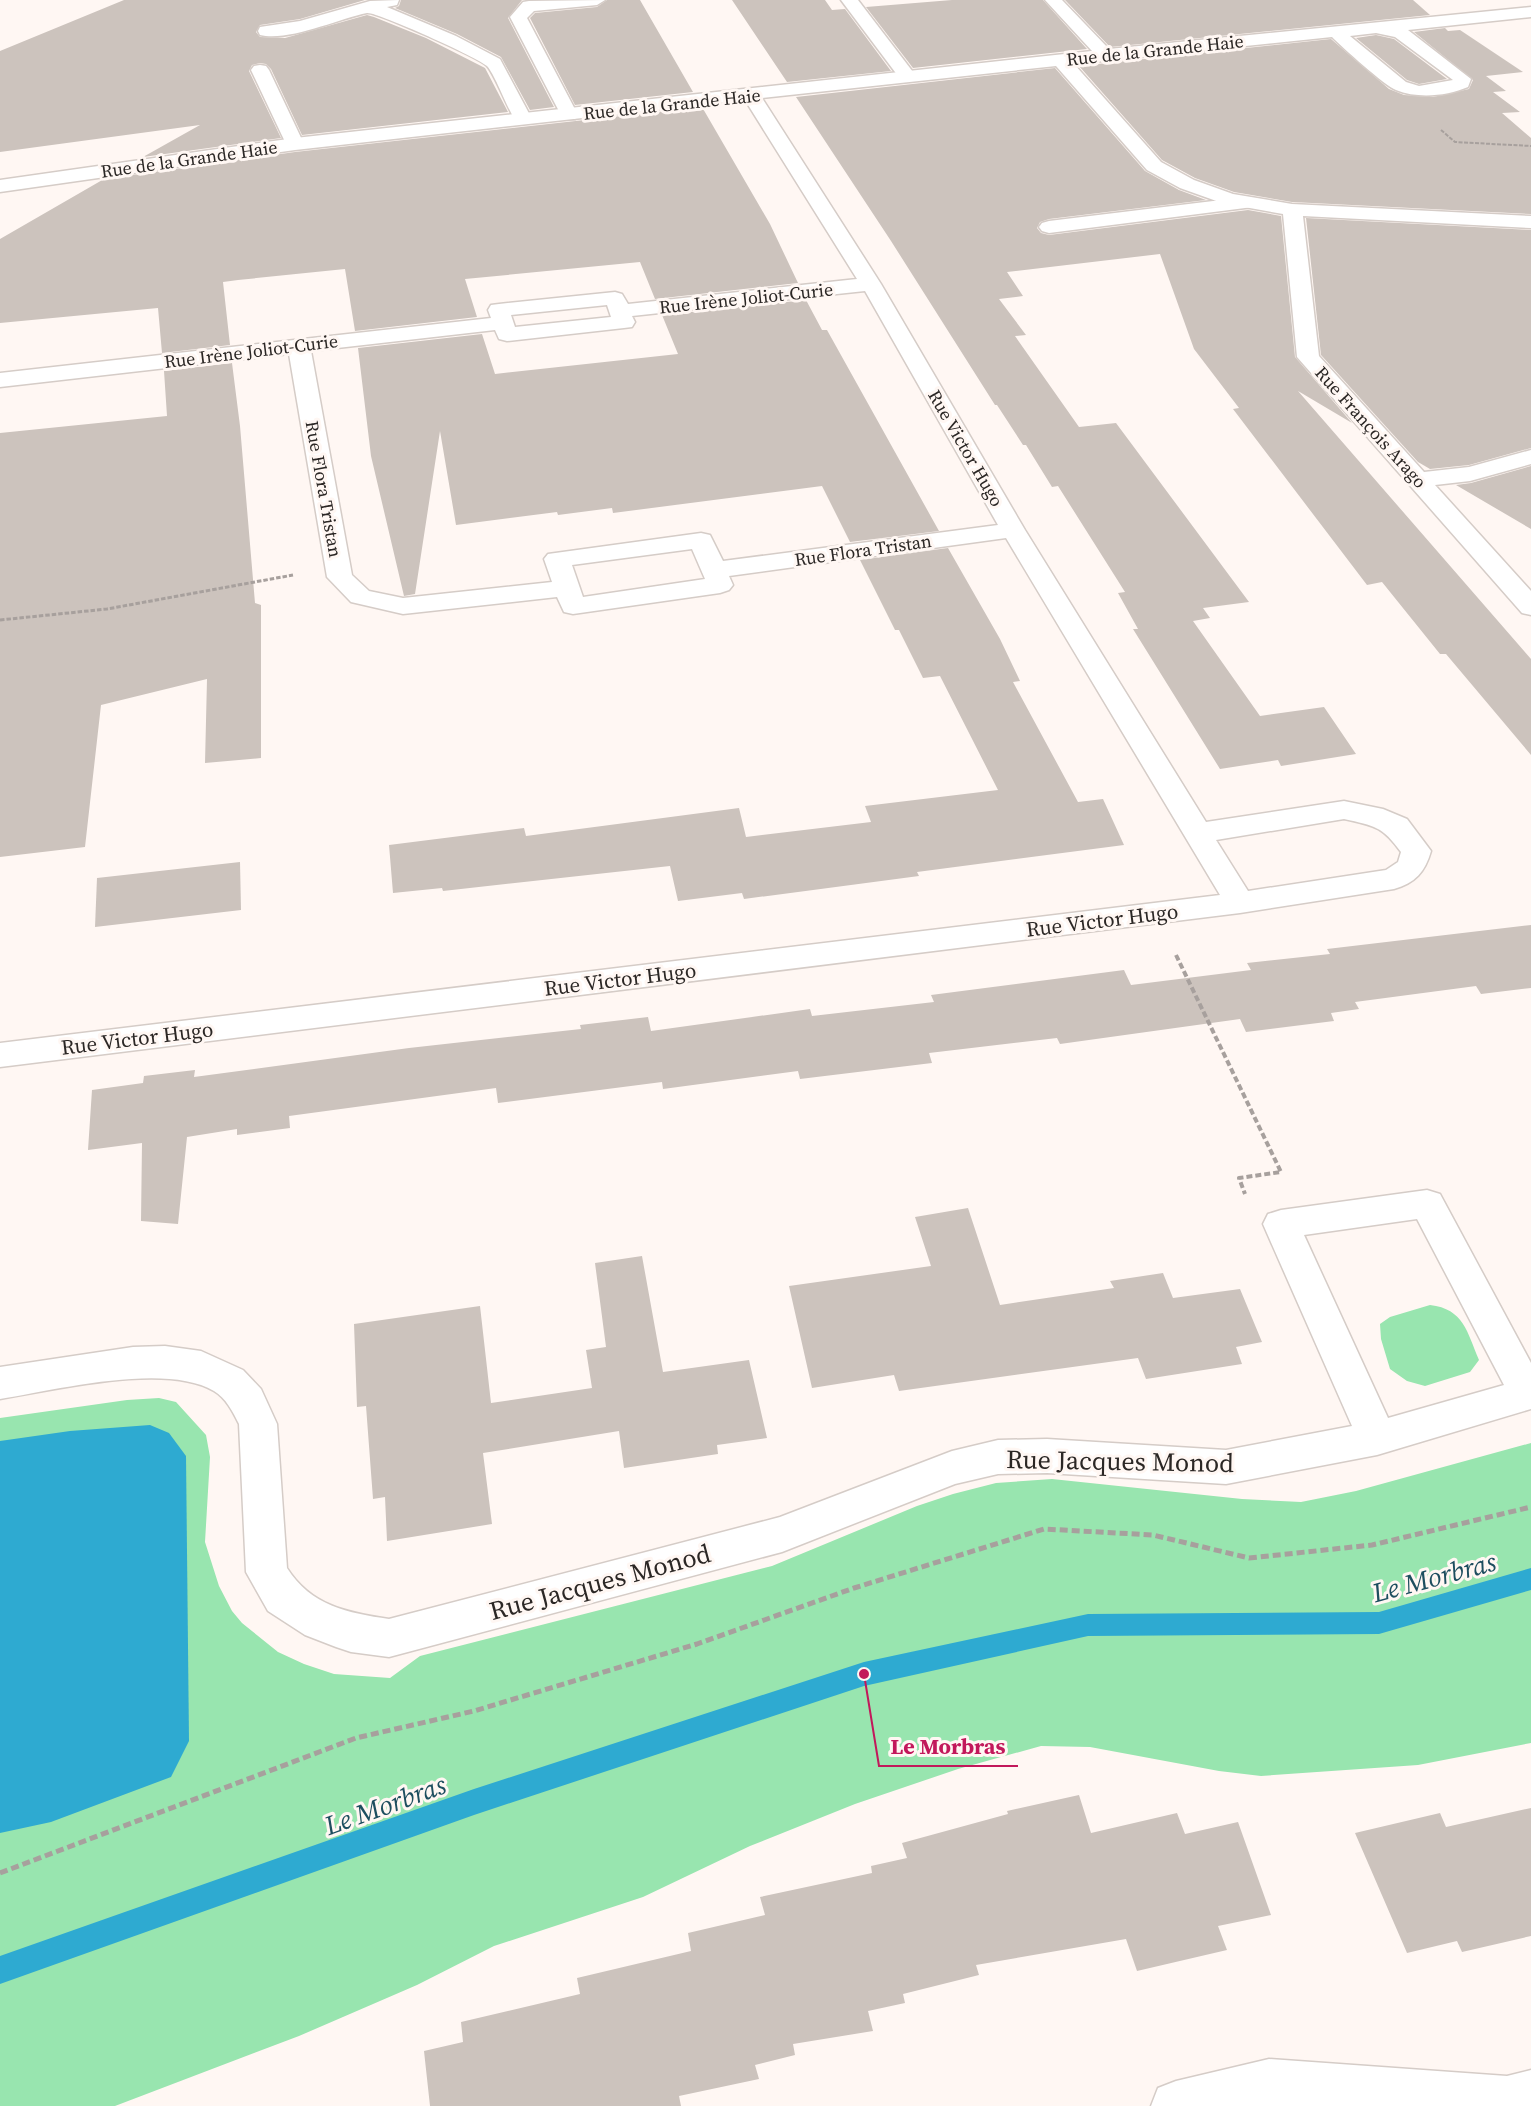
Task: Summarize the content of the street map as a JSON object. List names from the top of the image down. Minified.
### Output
{"streets":{"street":["Rue de la Grande Haie","Rue Irène Joliot-Curie","Rue François Arago","Rue Victor Hugo","Rue Flora Tristan","Rue Jacques Monod"]},"crossings":[["Rue de la Grande Haie","Rue Victor Hugo"],["Rue Irène Joliot-Curie","Rue Victor Hugo"],["Rue Irène Joliot-Curie","Rue Flora Tristan"],["Rue Victor Hugo","Rue Flora Tristan"]],"water":["Le Morbras"],"places":["Le Morbras"]}
